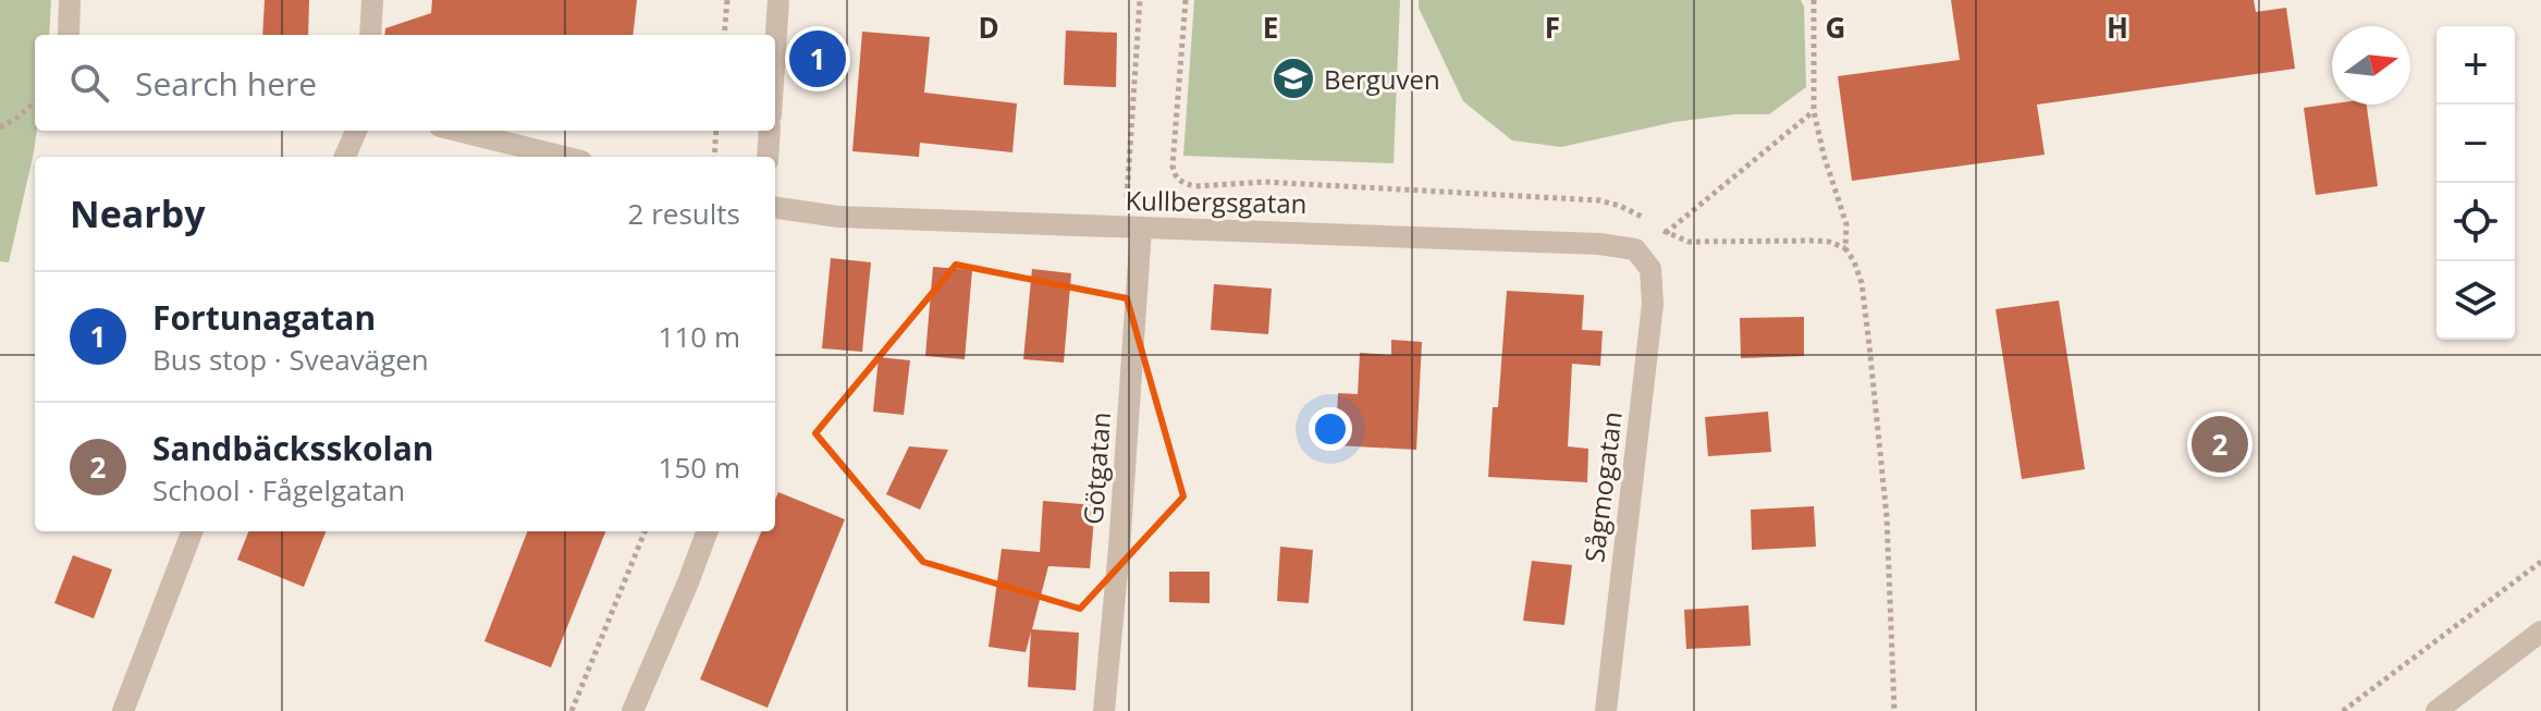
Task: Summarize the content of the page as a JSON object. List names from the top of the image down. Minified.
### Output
{"streets":{"street":["Kullbergsgatan","Götgatan","Sågmogatan"]},"crossings":[["Kullbergsgatan","Götgatan"],["Kullbergsgatan","Sågmogatan"]],"places":{"school or university":["Berguven"]},"north":"right","page":{"map_buttons":["+","−"],"pins":["1","2"],"search":"Search here","heading":["Nearby","2 results"],"list":[{"mark":"1","name":"Fortunagatan","note":"Bus stop · Sveavägen","value":"110 m"},{"mark":"2","name":"Sandbäcksskolan","note":"School · Fågelgatan","value":"150 m"}]},"grid":{"columns":["D","E","F","G","H"]}}
